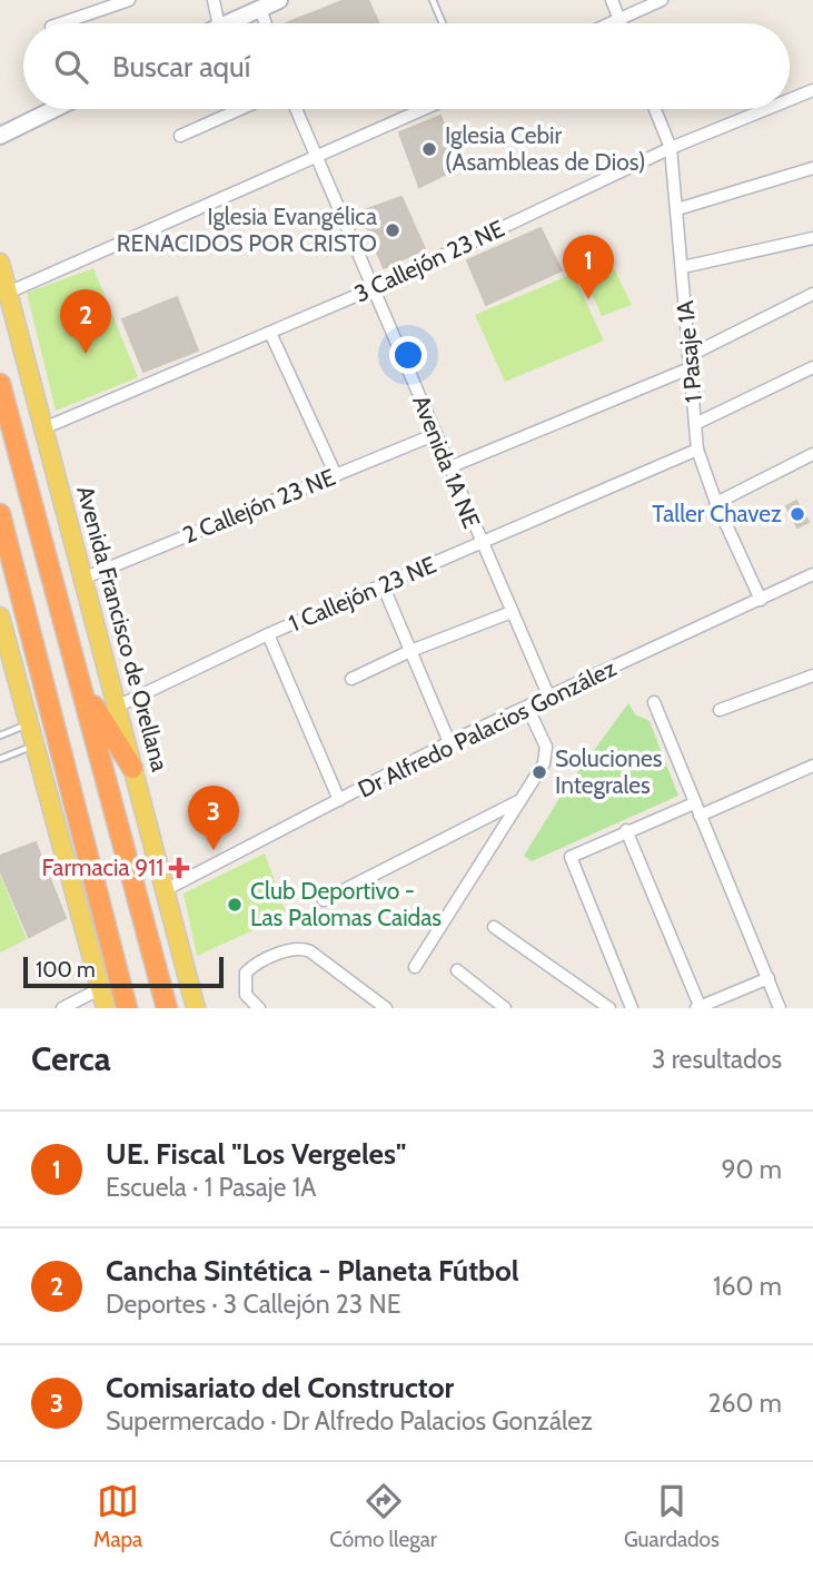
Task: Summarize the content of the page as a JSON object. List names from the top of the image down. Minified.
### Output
{"streets":{"main road":["Avenida Francisco de Orellana"],"street":["3 Callejón 23 NE","1 Pasaje 1A","Avenida 1A NE","2 Callejón 23 NE","1 Callejón 23 NE","Dr Alfredo Palacios González"]},"crossings":[["3 Callejón 23 NE","1 Pasaje 1A"],["3 Callejón 23 NE","Avenida 1A NE"],["3 Callejón 23 NE","Avenida Francisco de Orellana"],["1 Pasaje 1A","1 Callejón 23 NE"],["1 Pasaje 1A","Dr Alfredo Palacios González"],["Avenida 1A NE","2 Callejón 23 NE"],["Avenida 1A NE","1 Callejón 23 NE"],["Avenida 1A NE","Dr Alfredo Palacios González"],["2 Callejón 23 NE","Avenida Francisco de Orellana"],["1 Callejón 23 NE","Avenida Francisco de Orellana"],["Avenida Francisco de Orellana","Dr Alfredo Palacios González"]],"places":{"other":["Iglesia Cebir (Asambleas de Dios)","Iglesia Evangélica RENACIDOS POR CRISTO","Taller Chavez","Soluciones Integrales","Club Deportivo - Las Palomas Caidas"],"health":["Farmacia 911"]},"scale_bar":"100 m","page":{"search":"Buscar aquí","pins":["1","2","3"],"scale":"100 m","heading":["Cerca","3 resultados"],"list":[{"mark":"1","name":"UE. Fiscal \"Los Vergeles\"","note":"Escuela · 1 Pasaje 1A","value":"90 m"},{"mark":"2","name":"Cancha Sintética - Planeta Fútbol","note":"Deportes · 3 Callejón 23 NE","value":"160 m"},{"mark":"3","name":"Comisariato del Constructor","note":"Supermercado · Dr Alfredo Palacios González","value":"260 m"}],"nav":["Mapa","Cómo llegar","Guardados"]}}
